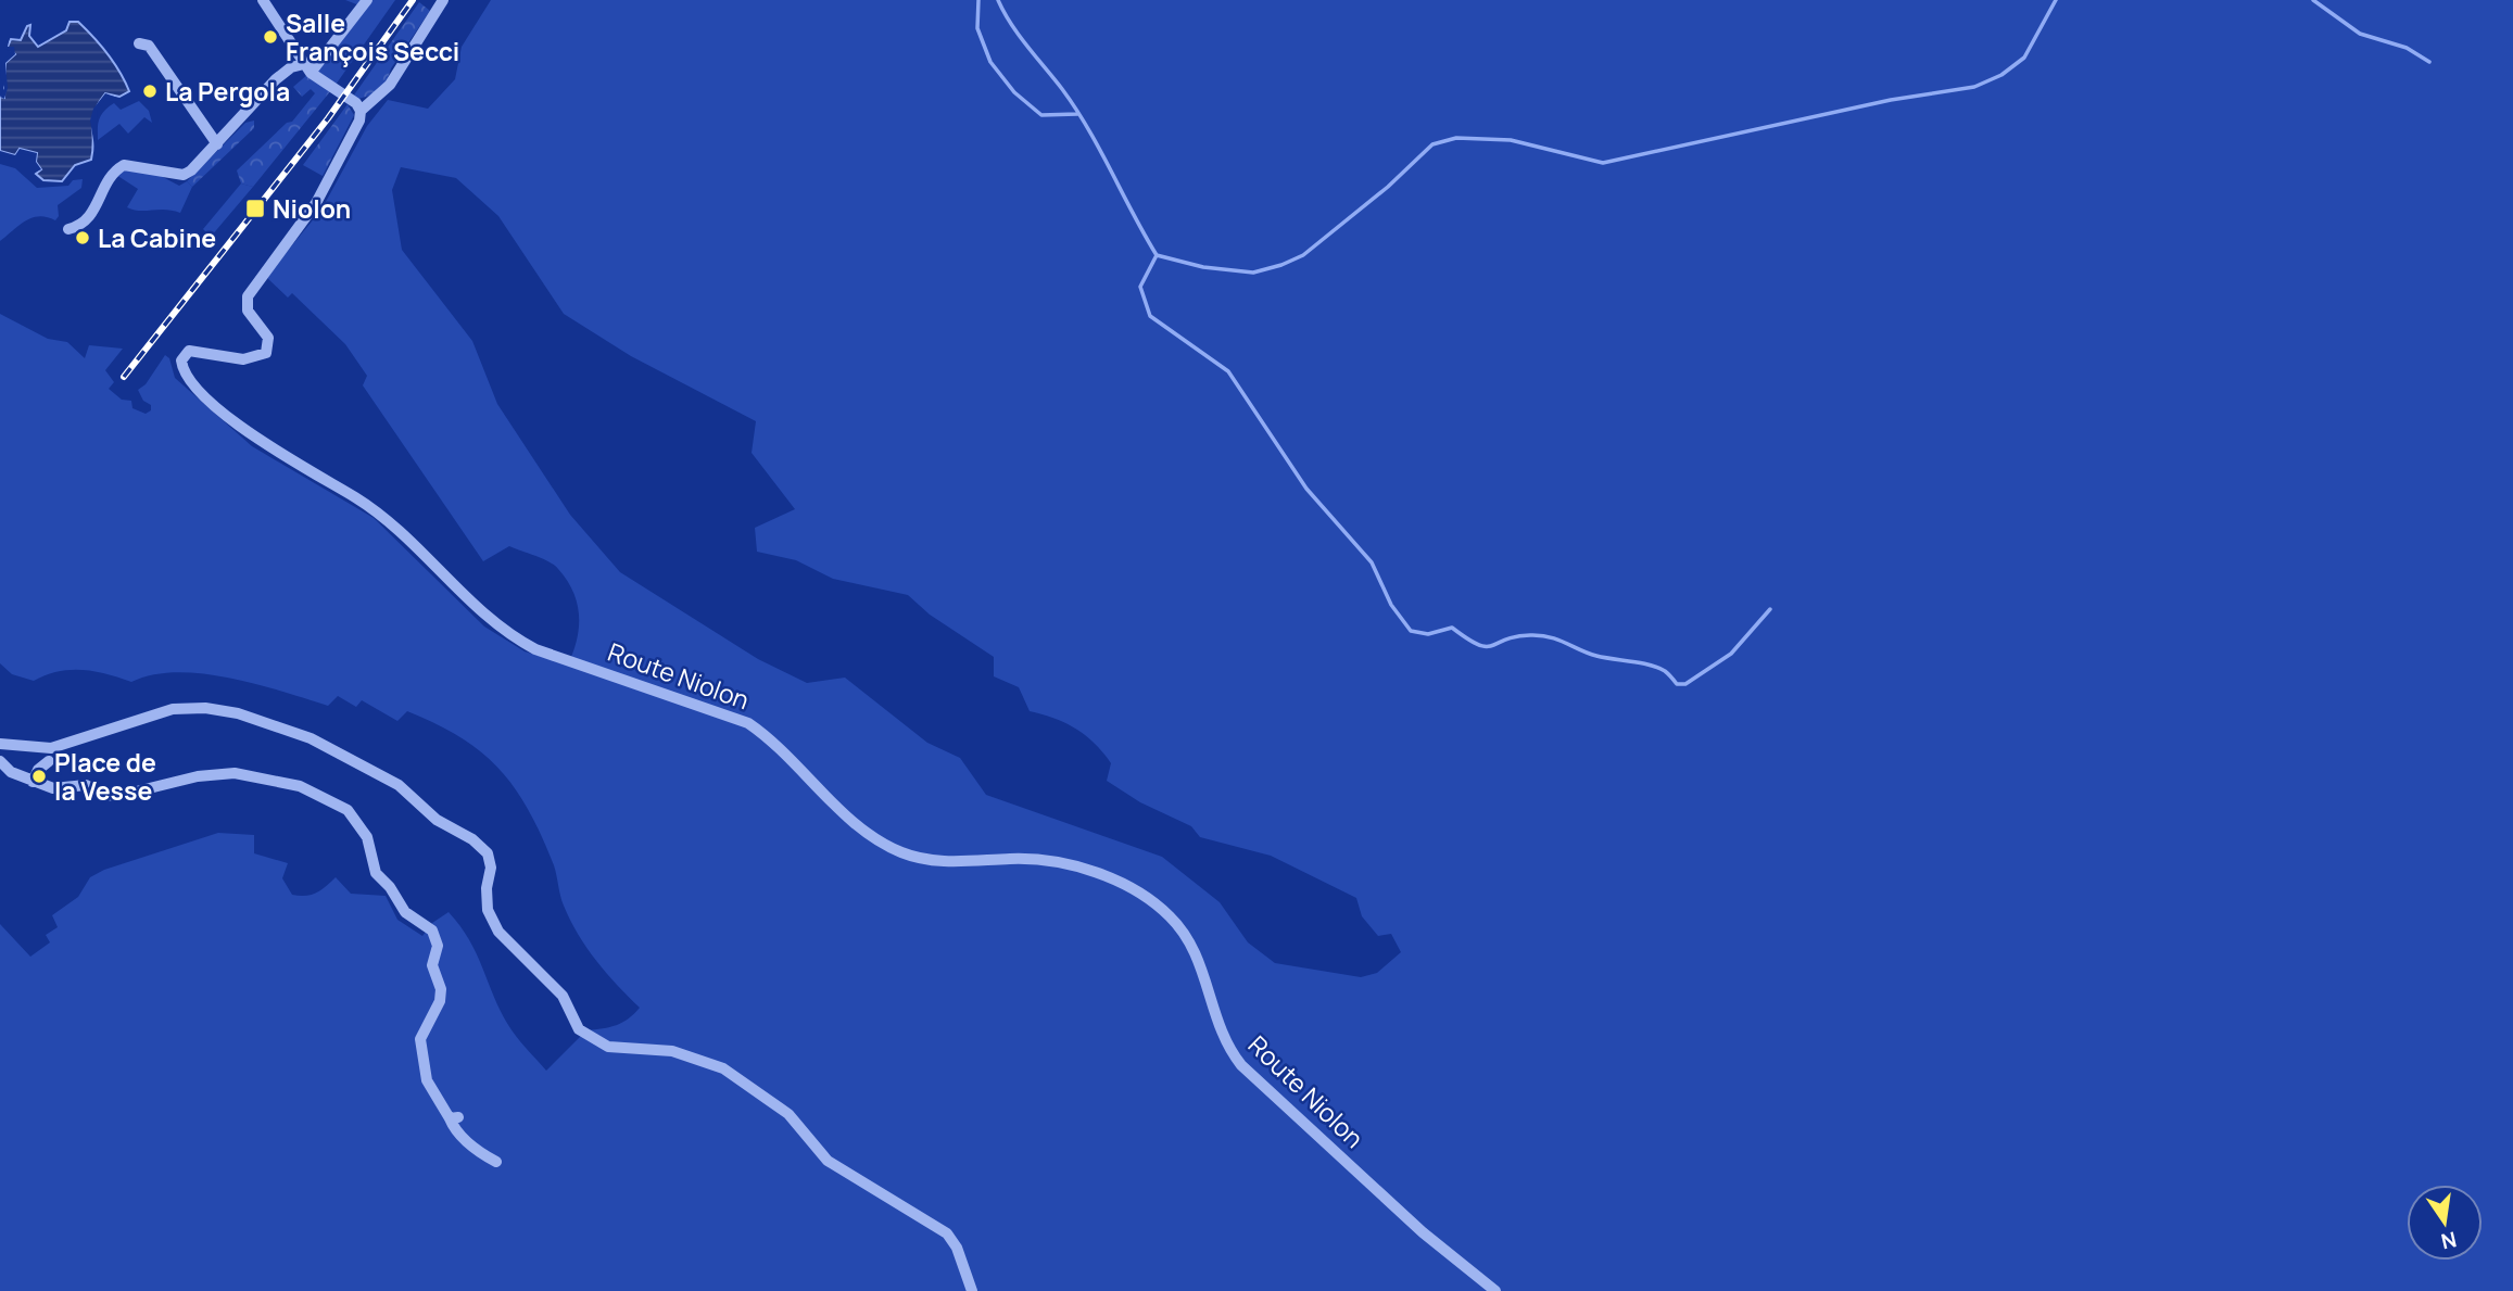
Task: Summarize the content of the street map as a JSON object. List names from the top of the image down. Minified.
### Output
{"streets":{"street":["Route Niolon"]},"places":{"other":["Salle François Secci","La Pergola","La Cabine","Place de la Vesse"],"transit":["Niolon"]},"north":"bottom"}
